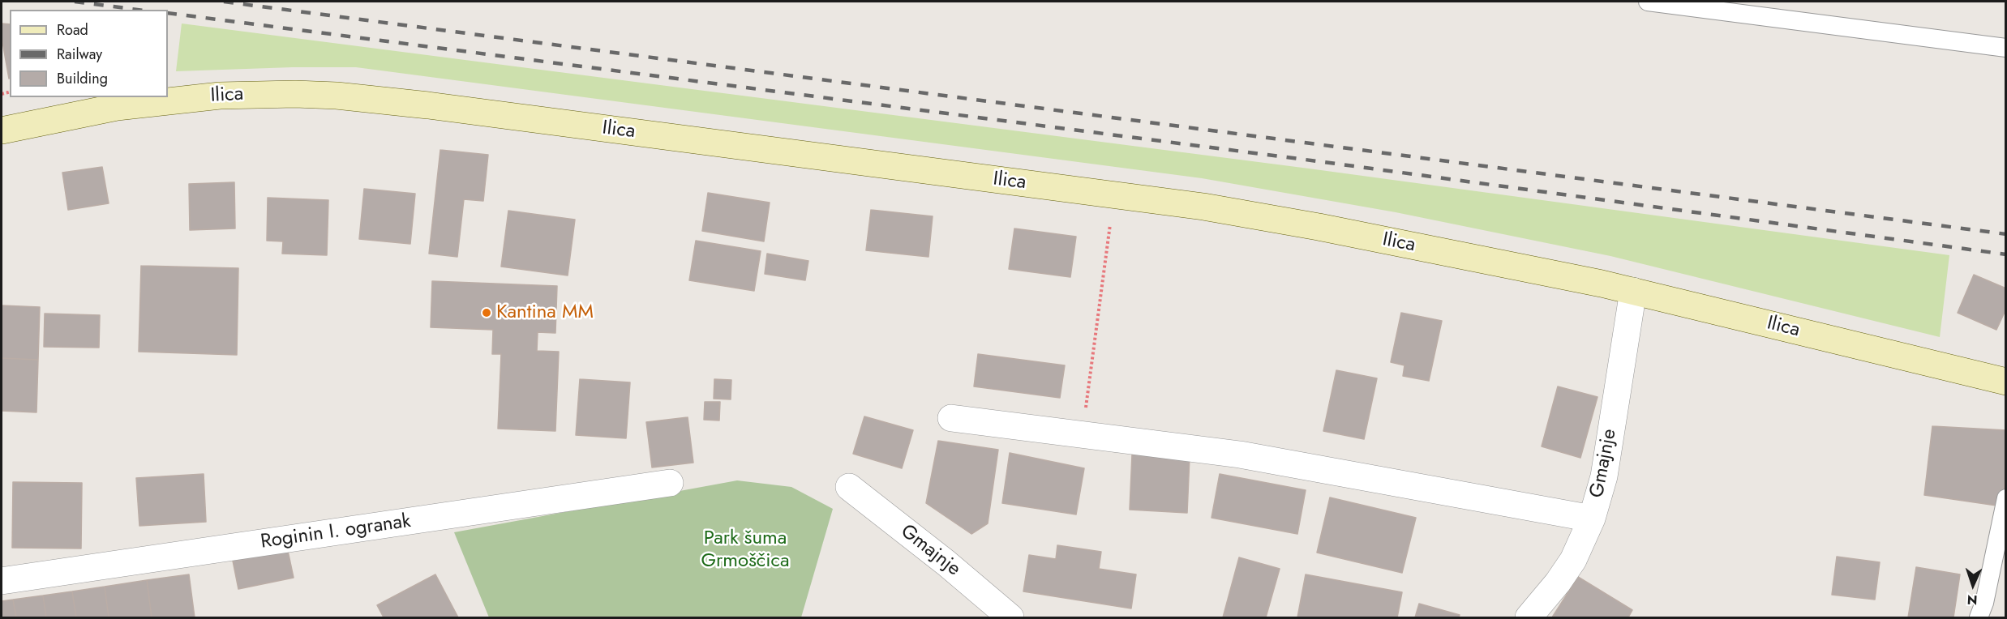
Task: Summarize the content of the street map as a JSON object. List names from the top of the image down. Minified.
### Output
{"streets":{"main road":["Ilica"],"street":["Gmajnje","Roginin I. ogranak"]},"crossings":[["Ilica","Gmajnje"]],"parks":["Park šuma Grmoščica"],"places":["Kantina MM"],"legend":["Road","Railway","Building"],"north":"bottom"}
